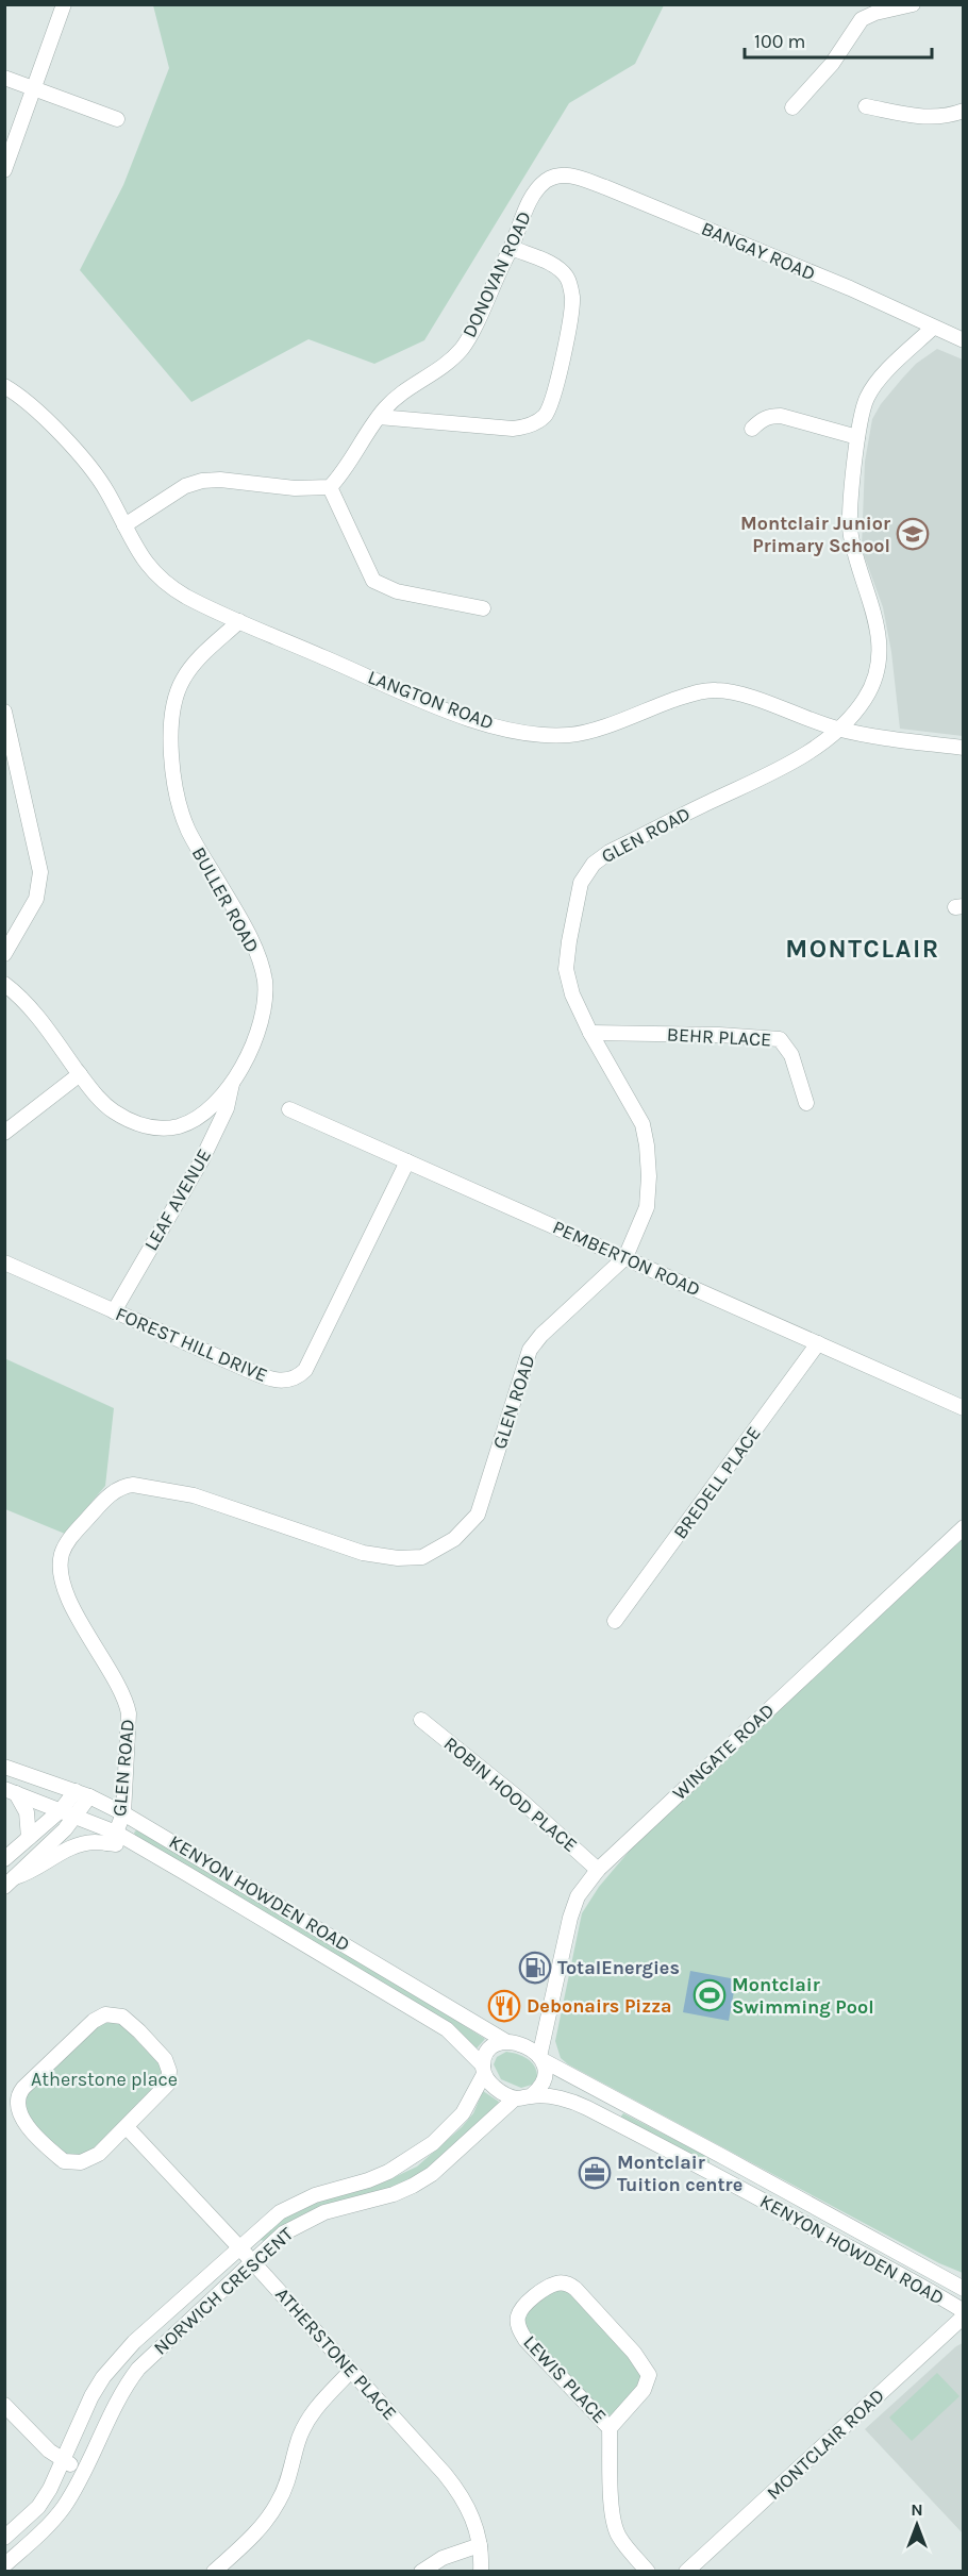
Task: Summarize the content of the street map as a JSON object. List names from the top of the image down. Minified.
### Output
{"streets":{"street":["BANGAY ROAD","DONOVAN ROAD","LANGTON ROAD","GLEN ROAD","BULLER ROAD","BEHR PLACE","LEAF AVENUE","PEMBERTON ROAD","FOREST HILL DRIVE","BREDELL PLACE","WINGATE ROAD","ROBIN HOOD PLACE","KENYON HOWDEN ROAD","NORWICH CRESCENT","ATHERSTONE PLACE","LEWIS PLACE","MONTCLAIR ROAD"]},"crossings":[["BANGAY ROAD","DONOVAN ROAD"],["BANGAY ROAD","GLEN ROAD"],["LANGTON ROAD","GLEN ROAD"],["LANGTON ROAD","BULLER ROAD"],["GLEN ROAD","BEHR PLACE"],["GLEN ROAD","PEMBERTON ROAD"],["GLEN ROAD","KENYON HOWDEN ROAD"],["BULLER ROAD","LEAF AVENUE"],["LEAF AVENUE","FOREST HILL DRIVE"],["PEMBERTON ROAD","FOREST HILL DRIVE"],["PEMBERTON ROAD","BREDELL PLACE"],["WINGATE ROAD","ROBIN HOOD PLACE"],["WINGATE ROAD","KENYON HOWDEN ROAD"],["WINGATE ROAD","NORWICH CRESCENT"],["KENYON HOWDEN ROAD","NORWICH CRESCENT"],["NORWICH CRESCENT","ATHERSTONE PLACE"]],"districts":["MONTCLAIR"],"parks":["Atherstone place"],"places":{"school or university":["Montclair Junior Primary School"],"fuel station":["TotalEnergies"],"sports":["Montclair Swimming Pool"],"restaurant":["Debonairs Pizza"],"office":["Montclair Tuition centre"]},"scale_bar":"100 m","north":"top"}
